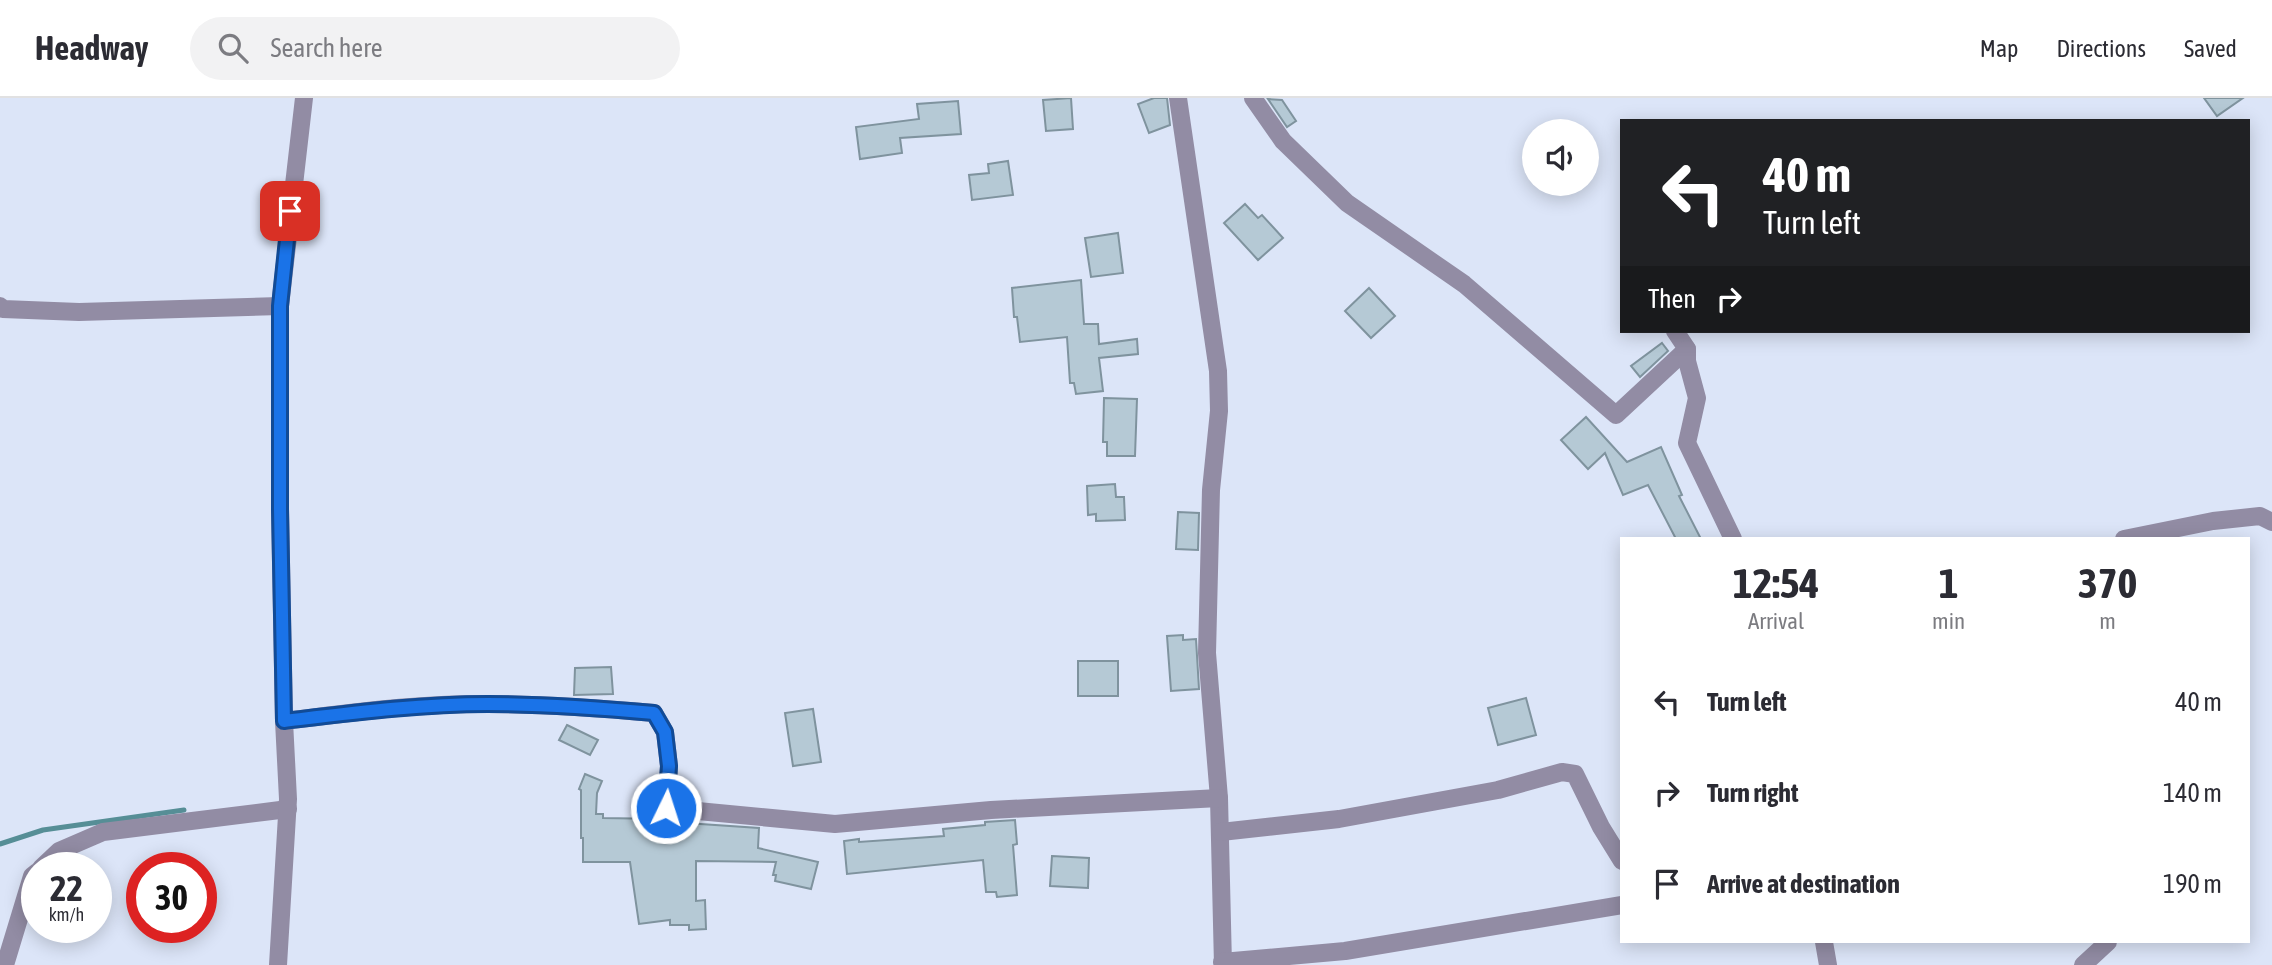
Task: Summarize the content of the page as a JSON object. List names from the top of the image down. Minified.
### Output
{"page":{"header":"Headway","search":"Search here","nav":["Map","Directions","Saved"],"turn":["40 m","Turn left"],"then":"Then","eta":["12:54","Arrival","1","min","370","m"],"list":[{"name":"Turn left","value":"40 m"},{"name":"Turn right","value":"140 m"},{"name":"Arrive at destination","value":"190 m"}],"speed":"22 km/h","limit":"30"}}
